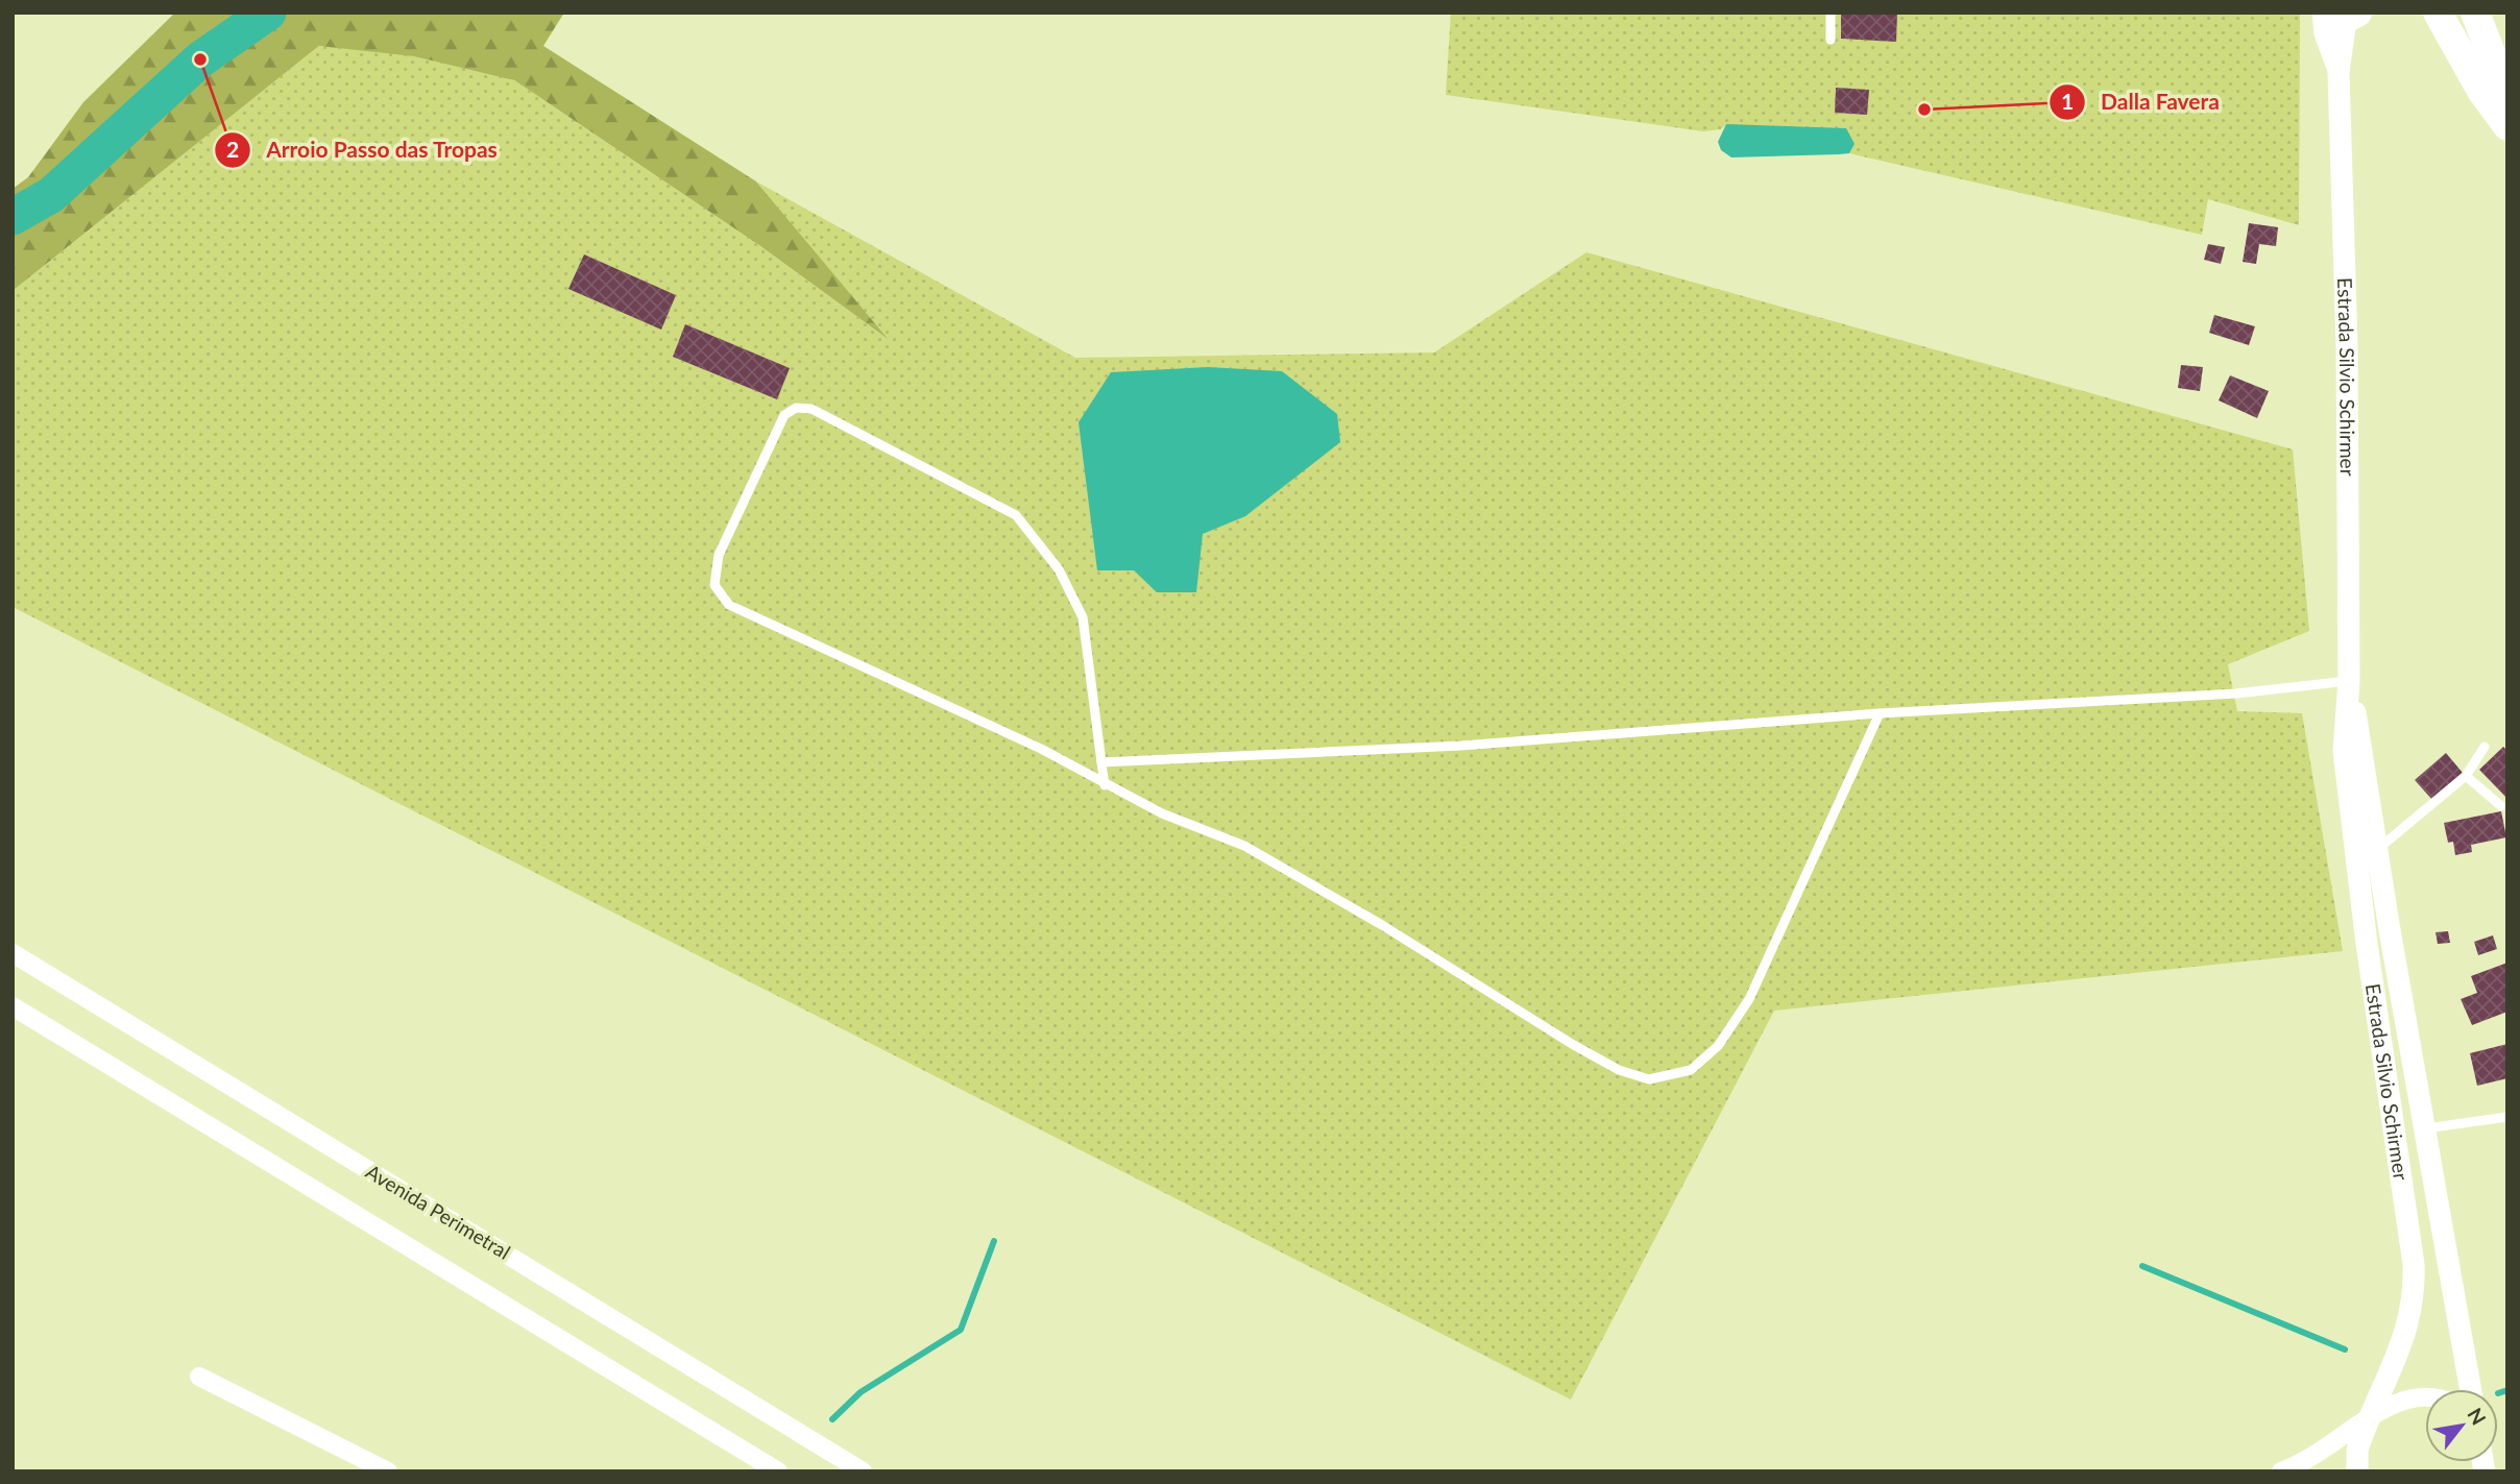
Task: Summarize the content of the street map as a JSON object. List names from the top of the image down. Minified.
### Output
{"streets":{"street":["Estrada Silvio Schirmer","Avenida Perimetral"]},"places":["Arroio Passo das Tropas","Dalla Favera"],"north":"top right"}
